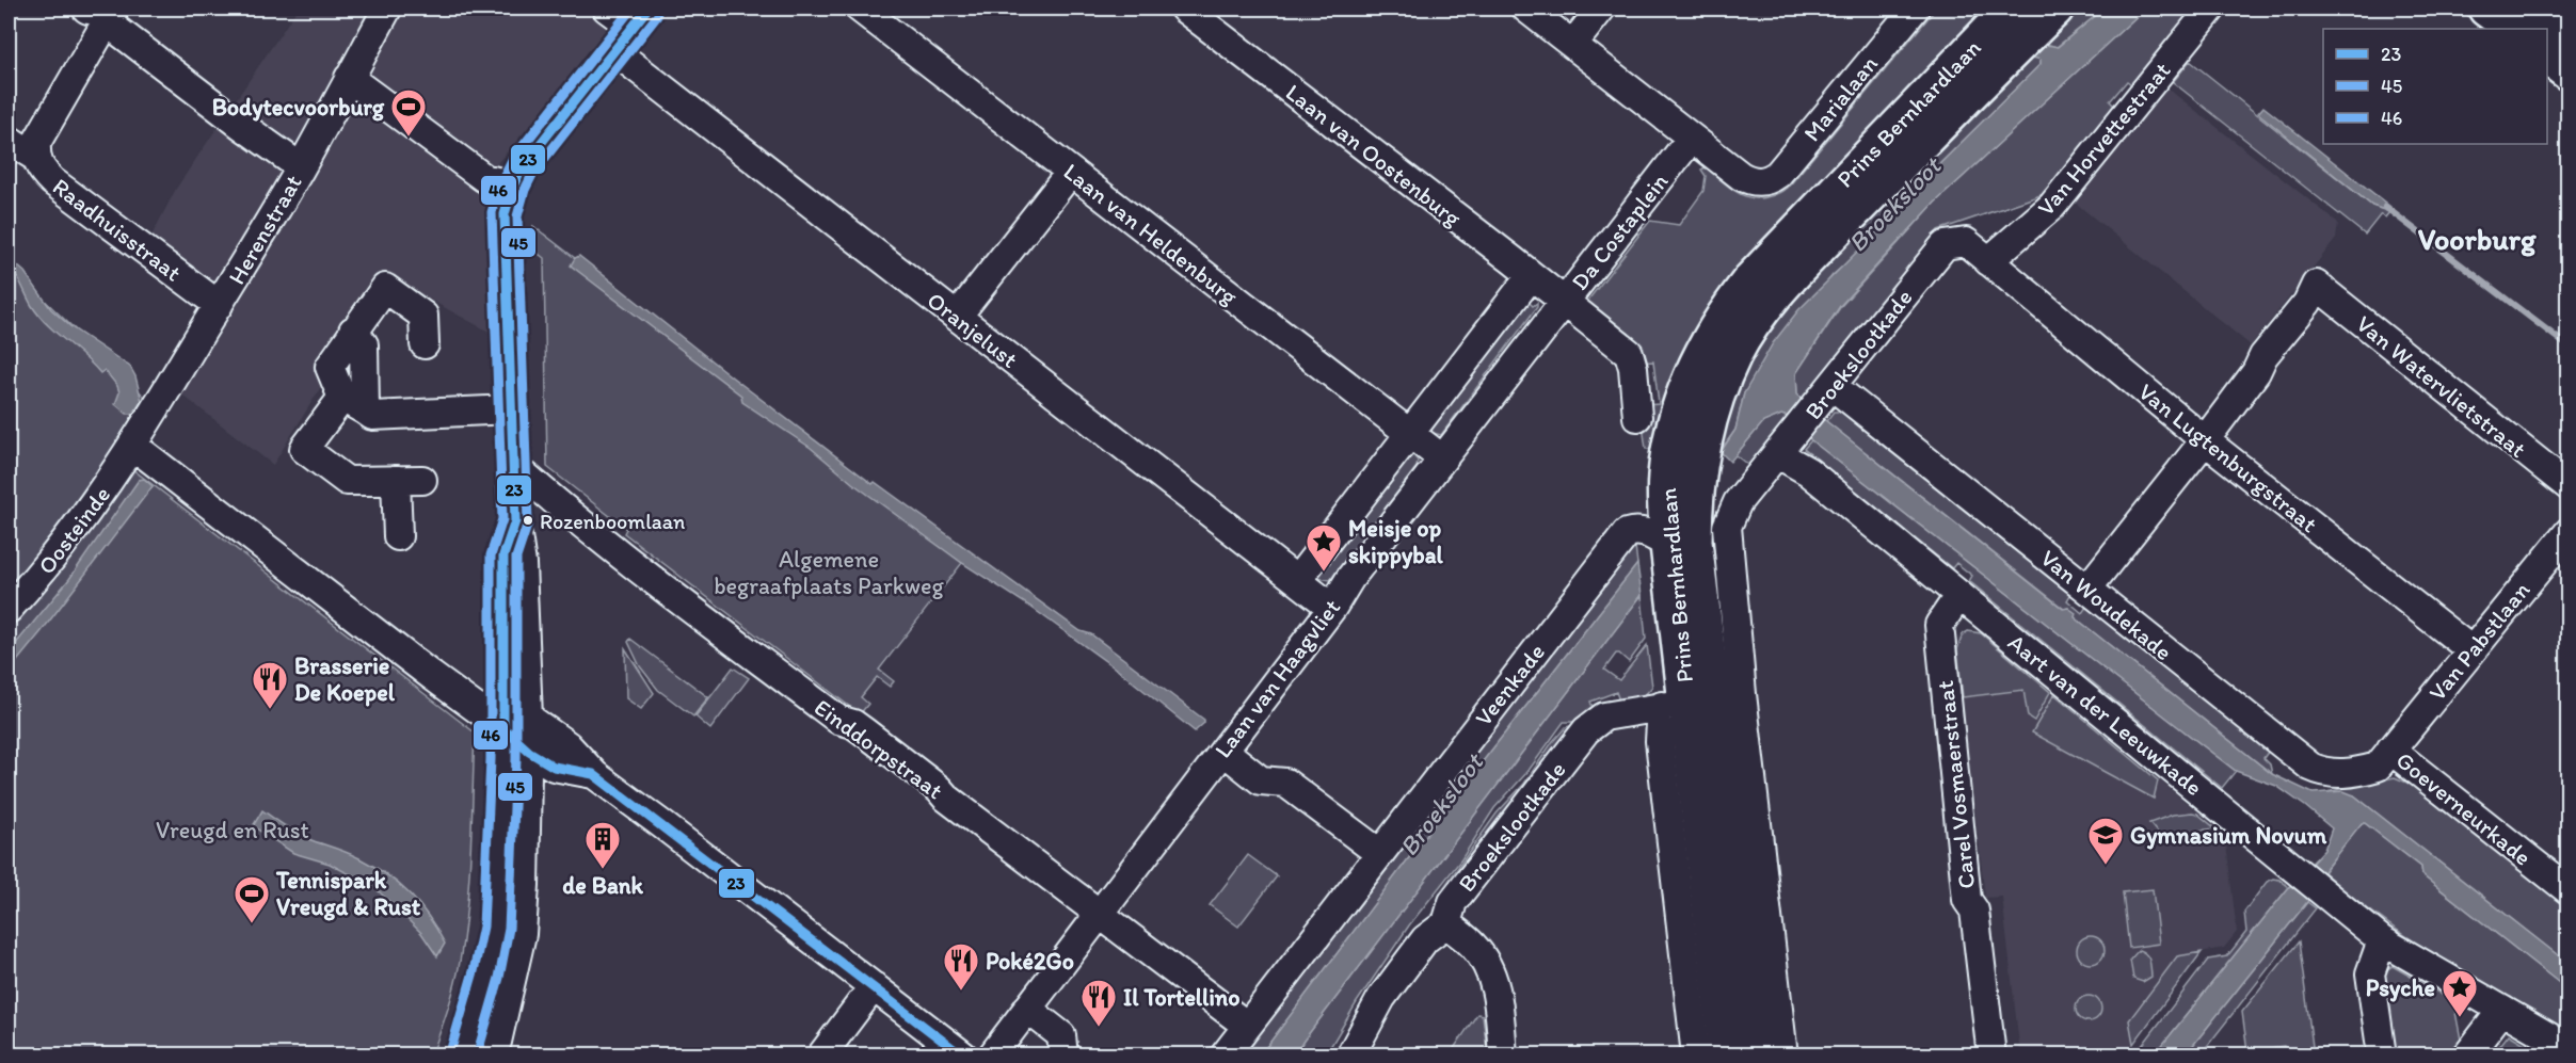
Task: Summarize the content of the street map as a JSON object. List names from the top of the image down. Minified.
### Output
{"streets":{"main road":["Prins Bernhardlaan"],"street":["Marialaan","Van Horvettestraat","Laan van Oostenburg","Raadhuisstraat","Herenstraat","Da Costaplein","Laan van Heldenburg","Oranjelust","Broekslootkade","Van Watervlietstraat","Van Lugtenburgstraat","Oosteinde","Van Woudekade","Van Pabstlaan","Laan van Haagvliet","Veenkade","Aart van der Leeuwkade","Einddorpstraat","Carel Vosmaerstraat","Goeverneurkade"]},"crossings":[["Marialaan","Da Costaplein"],["Prins Bernhardlaan","Broekslootkade"],["Prins Bernhardlaan","Veenkade"],["Van Horvettestraat","Broekslootkade"],["Van Horvettestraat","Van Lugtenburgstraat"],["Laan van Oostenburg","Da Costaplein"],["Laan van Oostenburg","Laan van Haagvliet"],["Raadhuisstraat","Herenstraat"],["Herenstraat","Oosteinde"],["Da Costaplein","Laan van Haagvliet"],["Laan van Heldenburg","Laan van Haagvliet"],["Oranjelust","Laan van Haagvliet"],["Broekslootkade","Van Lugtenburgstraat"],["Broekslootkade","Van Woudekade"],["Broekslootkade","Aart van der Leeuwkade"],["Van Watervlietstraat","Van Lugtenburgstraat"],["Van Lugtenburgstraat","Van Pabstlaan"],["Van Woudekade","Van Pabstlaan"],["Van Woudekade","Goeverneurkade"],["Van Pabstlaan","Goeverneurkade"],["Laan van Haagvliet","Einddorpstraat"],["Veenkade","Einddorpstraat"],["Aart van der Leeuwkade","Carel Vosmaerstraat"]],"districts":["Voorburg"],"water":["Broeksloot"],"parks":["Algemene begraafplaats Parkweg","Vreugd en Rust"],"places":{"sports":["Bodytecvoorburg","Tennispark Vreugd & Rust"],"other":["Rozenboomlaan"],"place":["Meisje op skippybal","Psyche"],"restaurant":["Brasserie De Koepel","Poké2Go","Il Tortellino"],"school or university":["Gymnasium Novum"],"building":["de Bank"]},"lines":["transit line 23","transit line 46","transit line 45"],"legend":["23","45","46"]}
